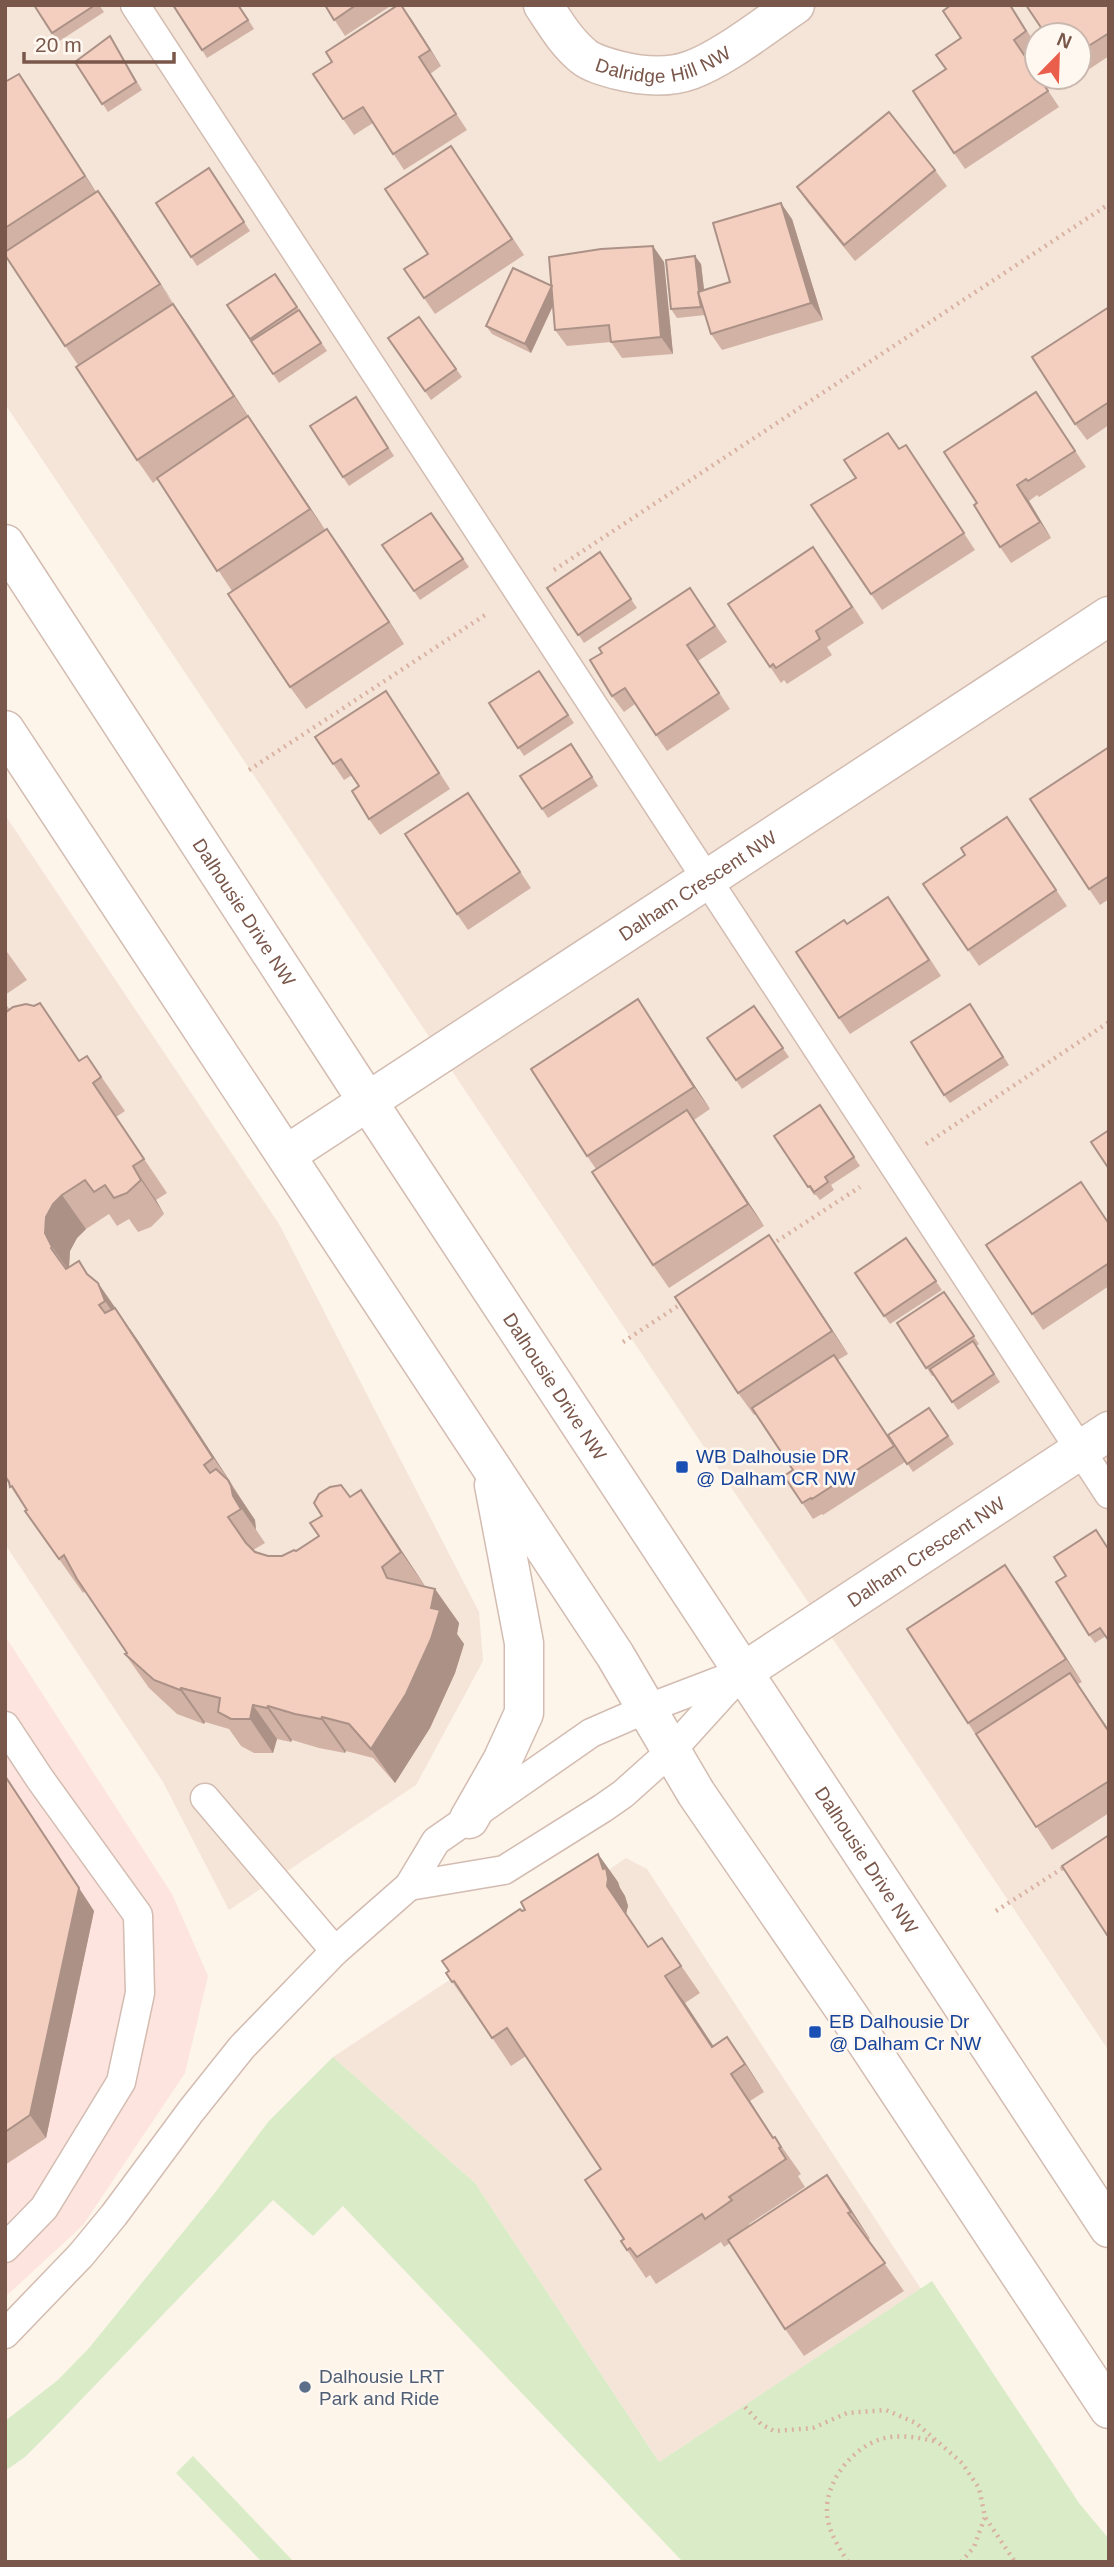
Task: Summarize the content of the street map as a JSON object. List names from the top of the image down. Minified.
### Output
{"streets":{"street":["Dalridge Hill NW","Dalham Crescent NW","Dalhousie Drive NW"]},"crossings":[["Dalham Crescent NW","Dalhousie Drive NW"]],"places":{"transit":["WB Dalhousie DR @ Dalham CR NW","EB Dalhousie Dr @ Dalham Cr NW"],"other":["Dalhousie LRT Park and Ride"]},"scale_bar":"20 m","north":"top right"}
